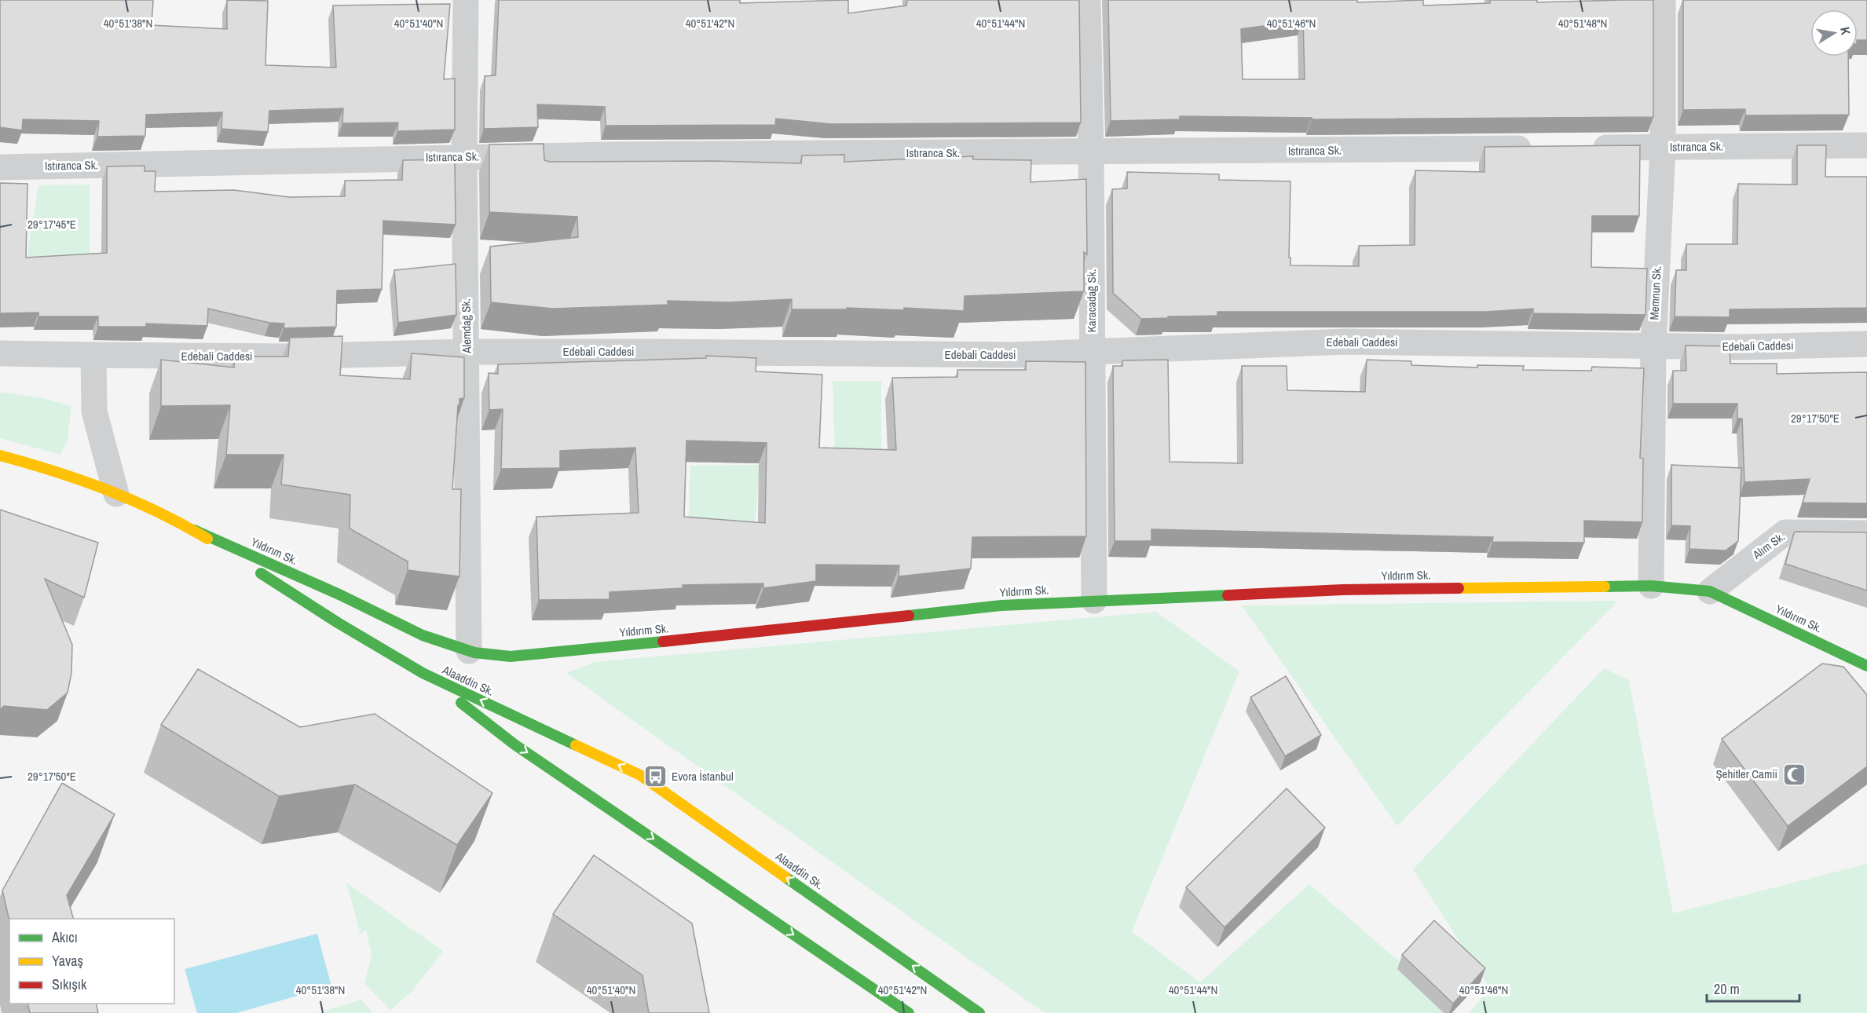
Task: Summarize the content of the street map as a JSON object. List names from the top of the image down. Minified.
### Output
{"streets":{"street":["Istıranca Sk.","Memnun Sk.","Karacadağ Sk.","Alemdağ Sk.","Edebali Caddesi","Alım Sk.","Yıldırım Sk.","Alaaddin Sk."]},"crossings":[["Istıranca Sk.","Memnun Sk."],["Istıranca Sk.","Karacadağ Sk."],["Istıranca Sk.","Alemdağ Sk."],["Memnun Sk.","Edebali Caddesi"],["Memnun Sk.","Yıldırım Sk."],["Karacadağ Sk.","Edebali Caddesi"],["Karacadağ Sk.","Yıldırım Sk."],["Alemdağ Sk.","Edebali Caddesi"],["Alemdağ Sk.","Yıldırım Sk."],["Alım Sk.","Yıldırım Sk."],["Yıldırım Sk.","Alaaddin Sk."]],"places":{"mosque":["Şehitler Camii"],"bus stop":["Evora İstanbul"]},"legend":["Akıcı","Yavaş","Sıkışık"],"scale_bar":"20 m","north":"right","coordinates":["40°51'38\"N","40°51'40\"N","40°51'42\"N","40°51'44\"N","40°51'46\"N","40°51'48\"N","29°17'45\"E","29°17'50\"E"]}
